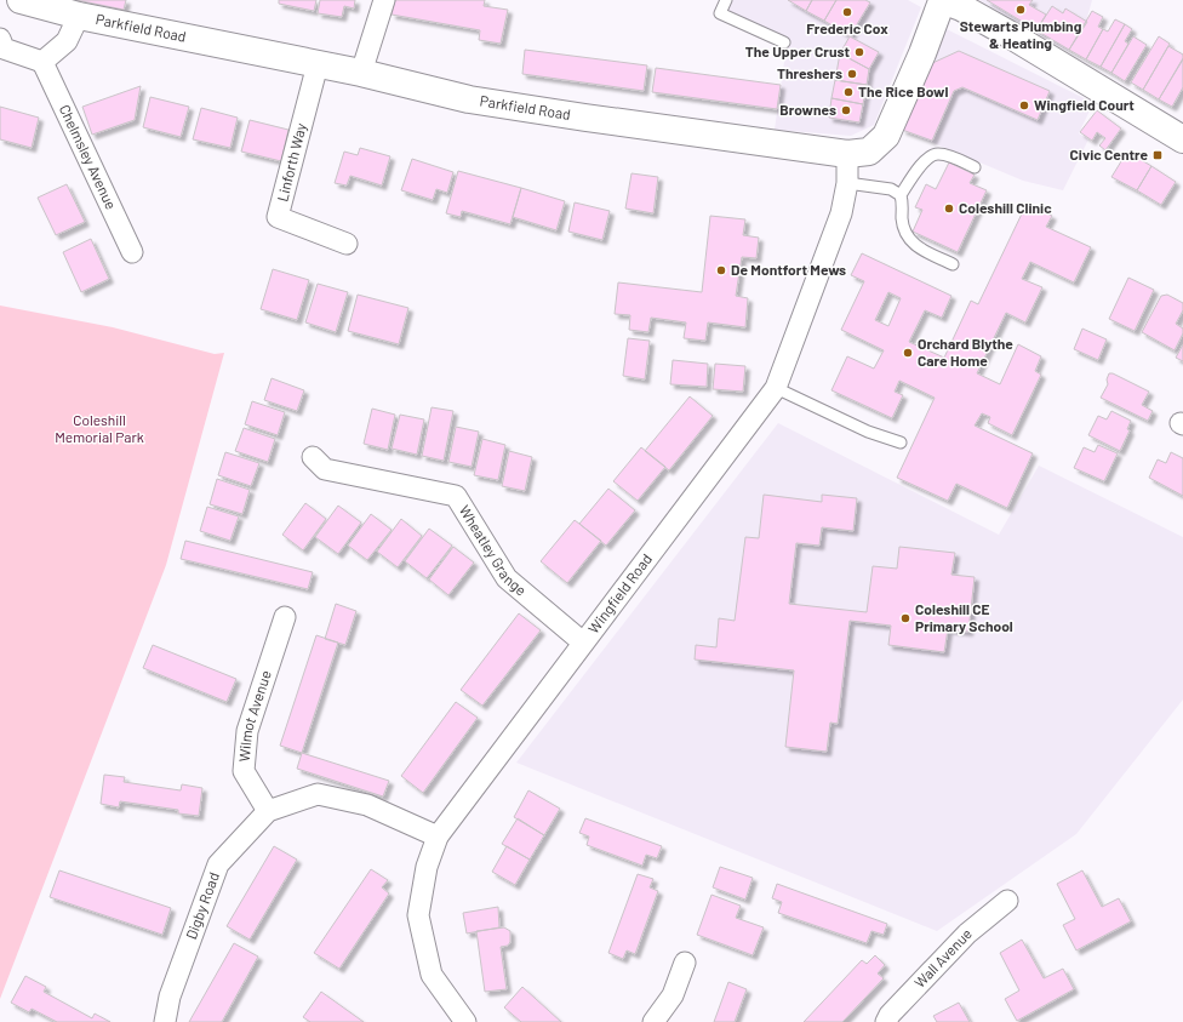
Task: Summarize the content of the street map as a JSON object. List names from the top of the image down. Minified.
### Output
{"streets":{"street":["Parkfield Road","Chelmsley Avenue","Linforth Way","Wheatley Grange","Wingfield Road","Wilmot Avenue","Digby Road","Wall Avenue"]},"crossings":[["Parkfield Road","Linforth Way"],["Parkfield Road","Wingfield Road"],["Wheatley Grange","Wingfield Road"],["Wingfield Road","Digby Road"],["Wilmot Avenue","Digby Road"]],"parks":["Coleshill Memorial Park"],"places":{"other":["Stewarts Plumbing & Heating","Frederic Cox","The Upper Crust","Threshers","The Rice Bowl","Wingfield Court","Brownes","Coleshill Clinic","De Montfort Mews","Orchard Blythe Care Home","Coleshill CE Primary School"],"transit":["Civic Centre"]}}
